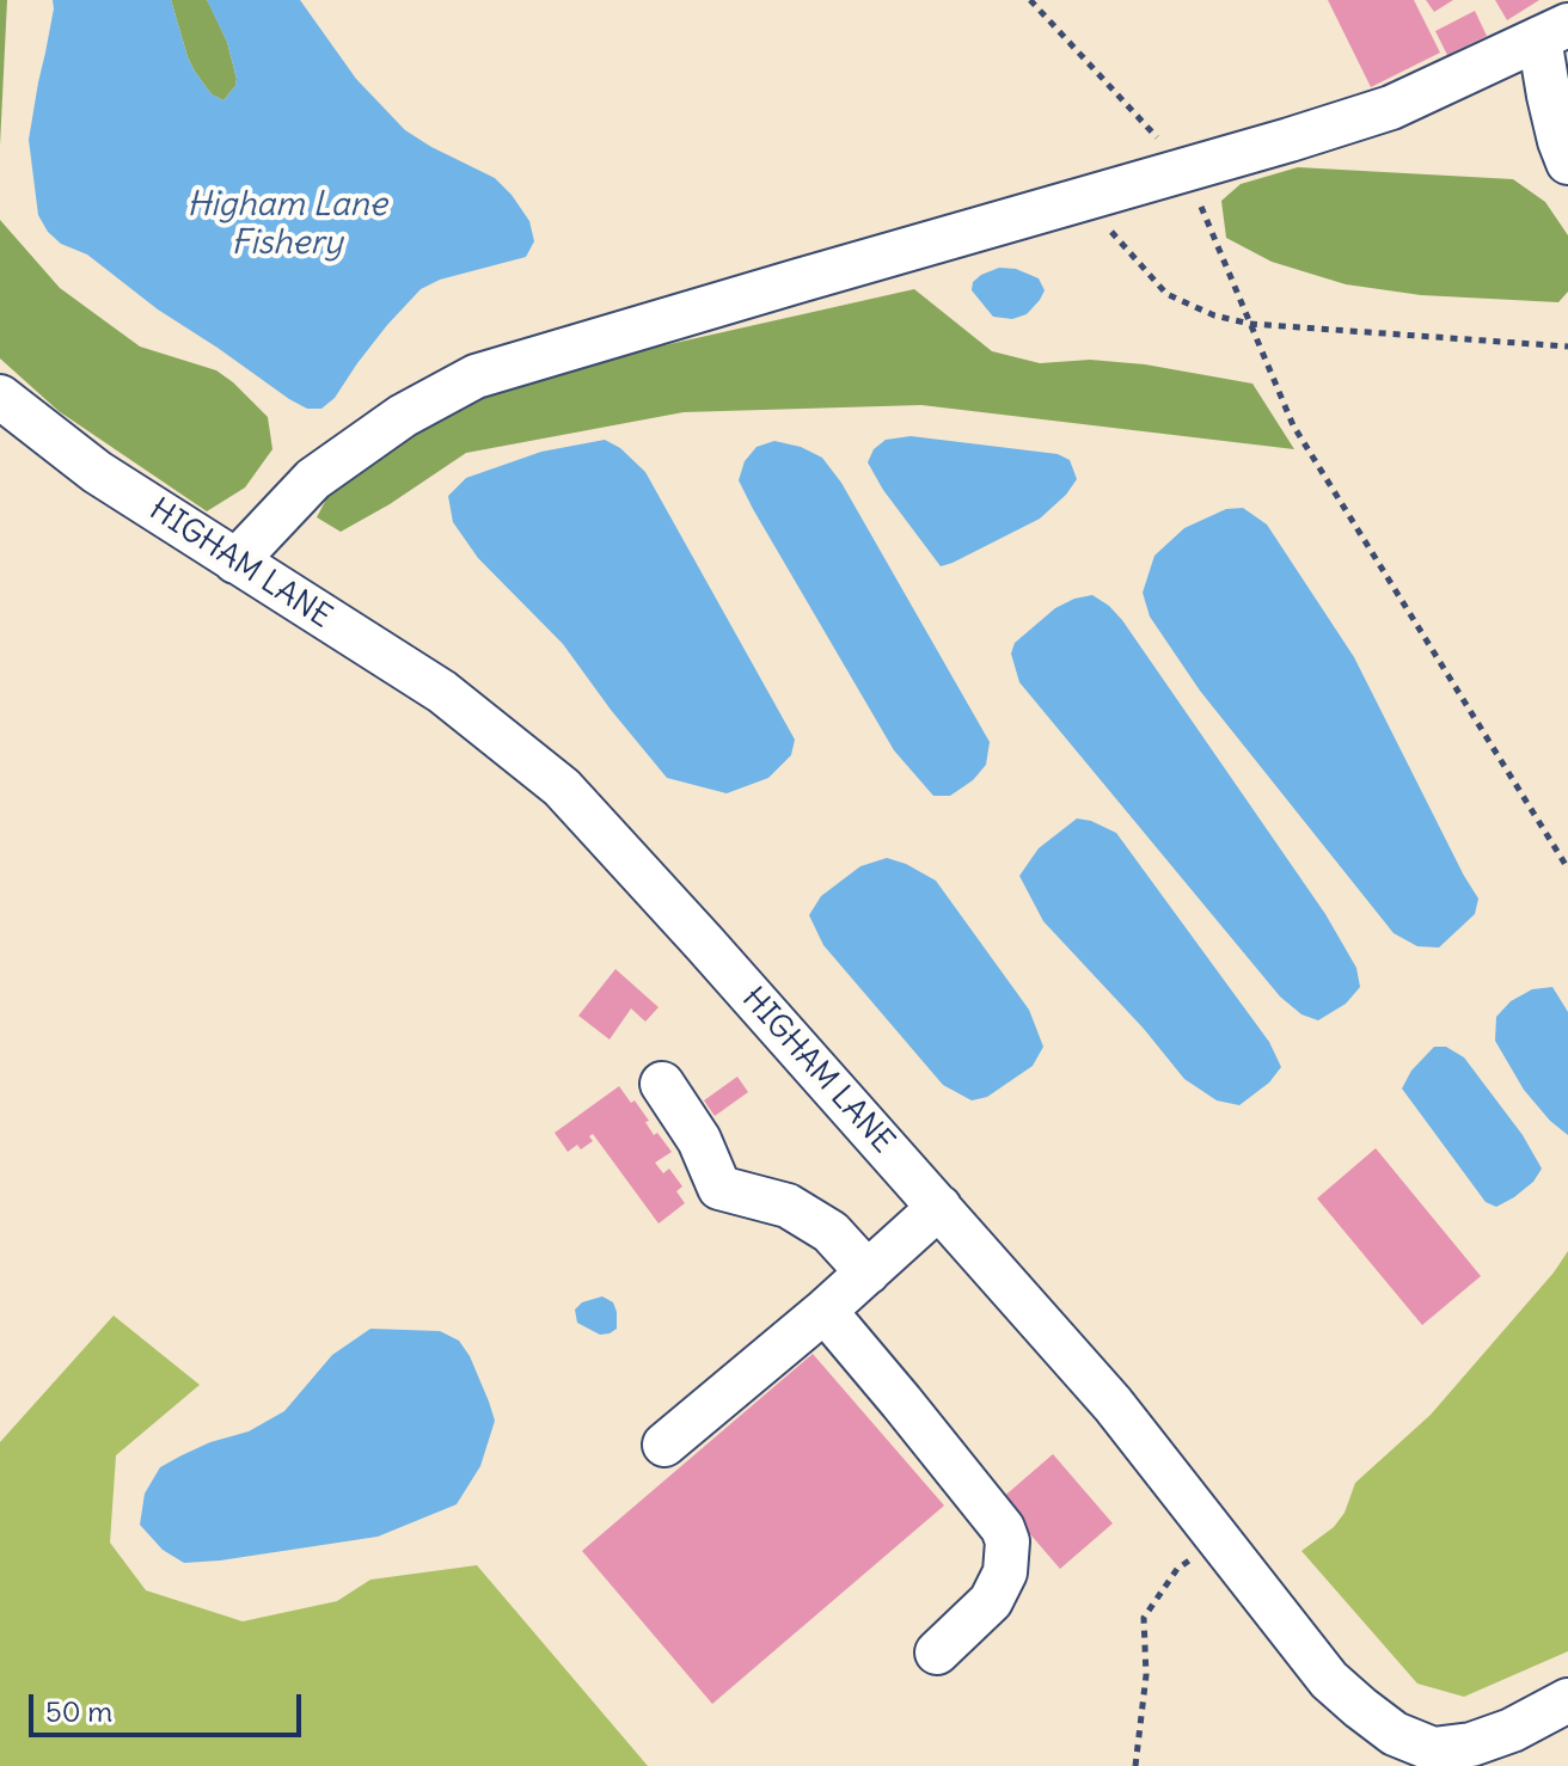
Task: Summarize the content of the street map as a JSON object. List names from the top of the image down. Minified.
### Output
{"streets":{"street":["HIGHAM LANE"]},"water":["Higham Lane Fishery"],"scale_bar":"50 m"}
